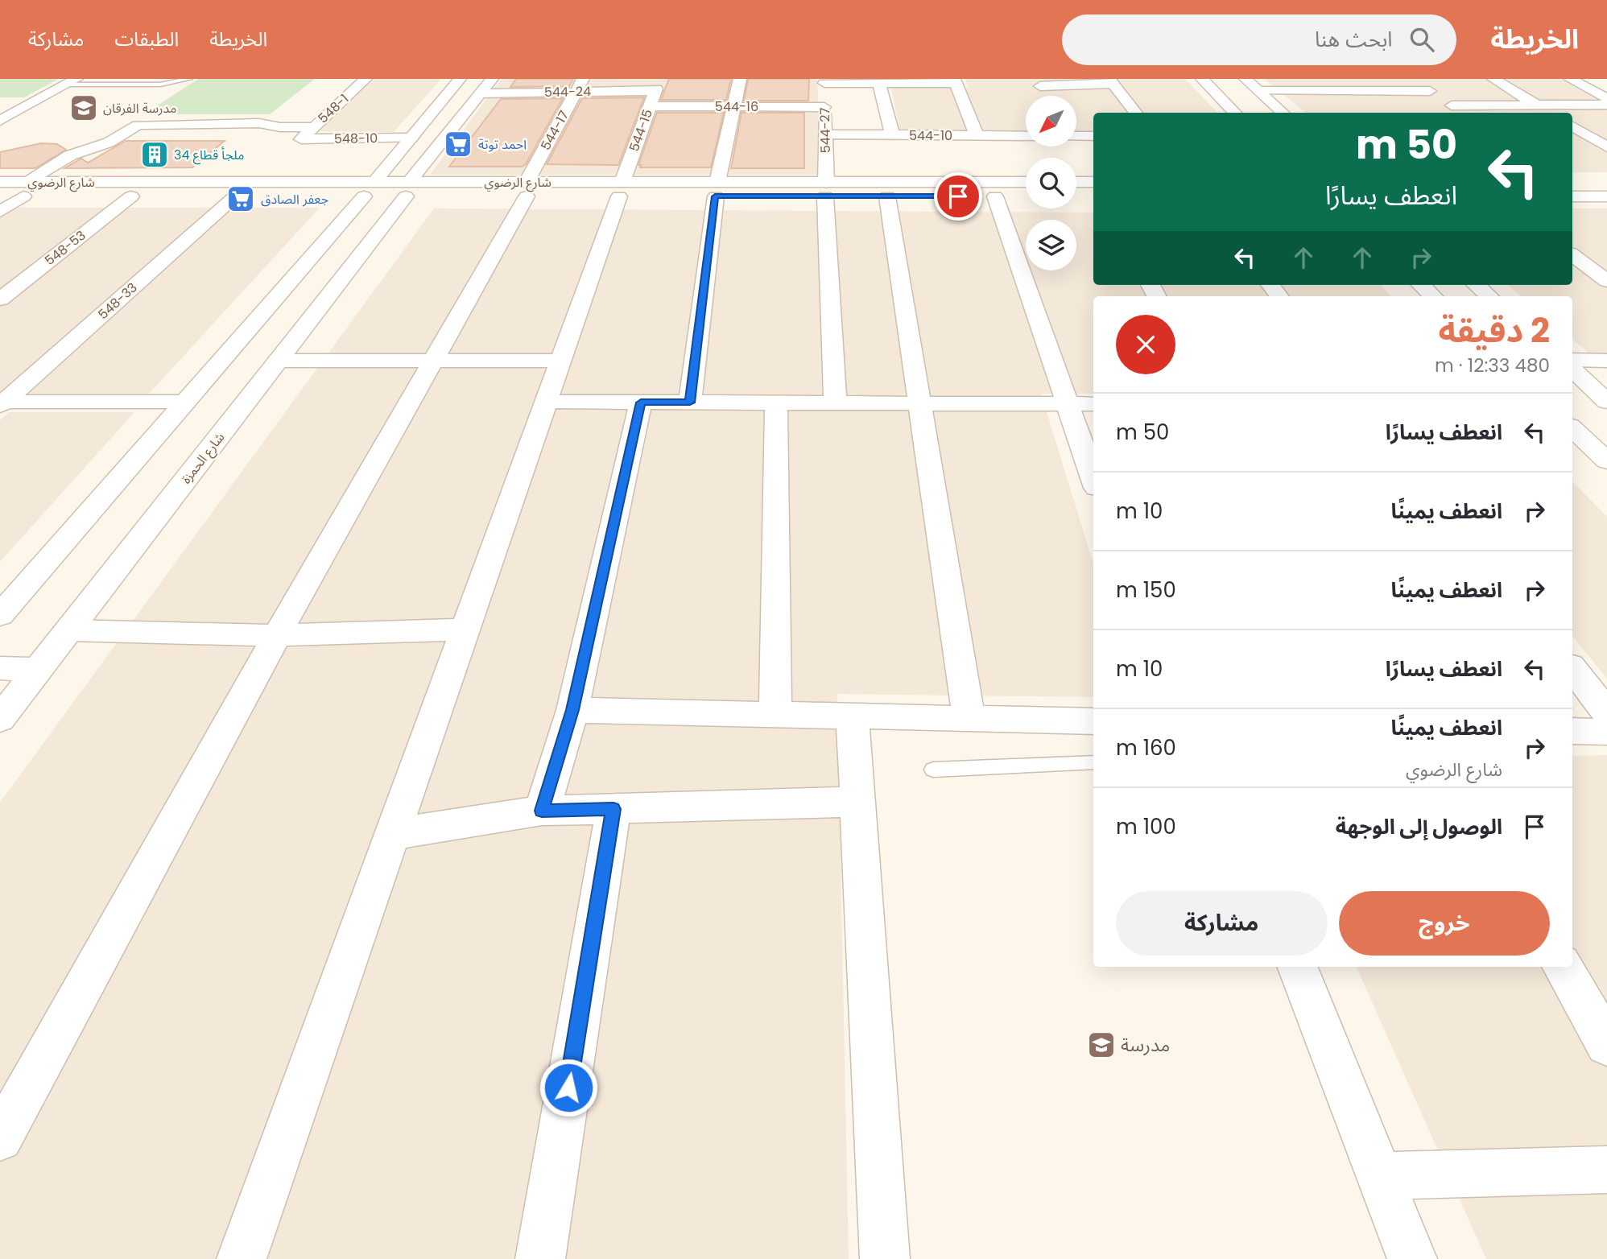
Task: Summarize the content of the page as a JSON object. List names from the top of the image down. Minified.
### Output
{"streets":{"street":["544-24","544-16","548-1","544-17","544-15","544-27","544-10","548-10","شارع الرضوي","548-53","548-33","شارع الحمزة"]},"crossings":[["544-24","544-17"],["544-24","544-15"],["544-24","شارع الحمزة"],["544-16","544-15"],["544-16","544-27"],["548-1","548-10"],["544-17","شارع الرضوي"],["544-15","شارع الرضوي"],["544-27","544-10"],["544-27","شارع الرضوي"],["شارع الرضوي","548-53"],["شارع الرضوي","548-33"],["شارع الرضوي","شارع الحمزة"]],"places":{"school or university":["مدرسة الفرقان","مدرسة"],"supermarket":["احمد توتة","جعفر الصادق"],"building":["ملجأ قطاع 34"]},"north":"bottom left","page":{"header":"الخريطة","search":"ابحث هنا","nav":["الخريطة","الطبقات","مشاركة"],"turn":["50 m","انعطف يسارًا"],"heading":["2 دقيقة","480 m · 12:33"],"list":[{"name":"انعطف يسارًا","value":"50 m"},{"name":"انعطف يمينًا","value":"10 m"},{"name":"انعطف يمينًا","value":"150 m"},{"name":"انعطف يسارًا","value":"10 m"},{"name":"انعطف يمينًا","note":"شارع الرضوي","value":"160 m"},{"name":"الوصول إلى الوجهة","value":"100 m"}],"buttons":["خروج","مشاركة"]}}
